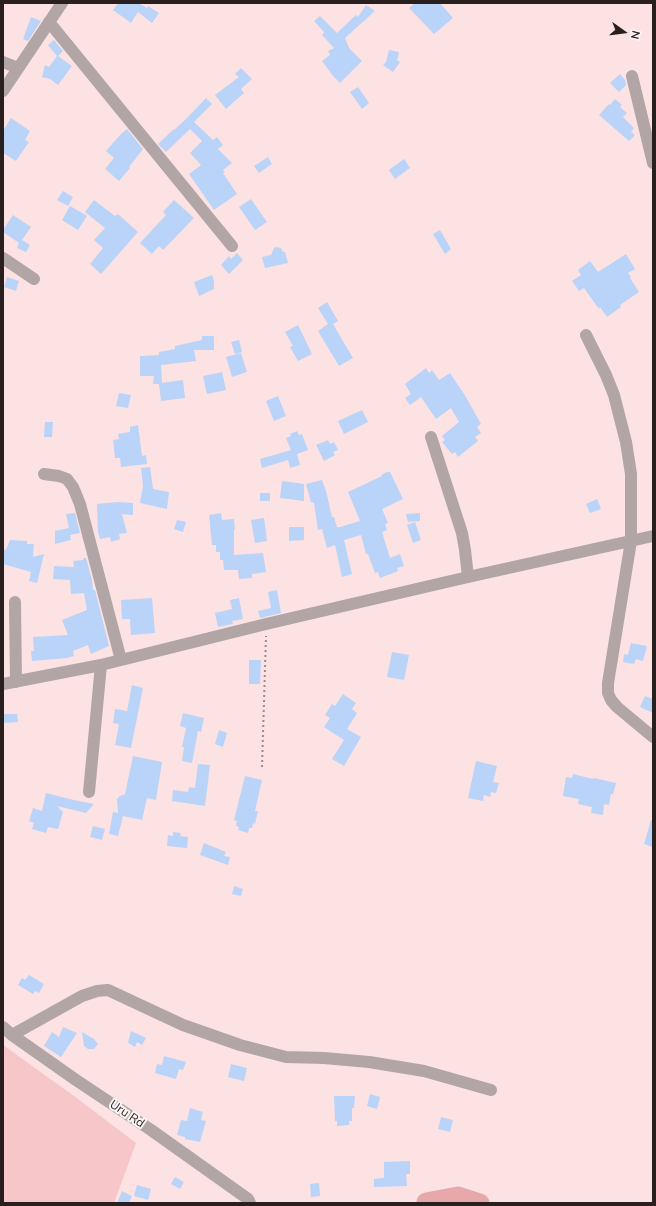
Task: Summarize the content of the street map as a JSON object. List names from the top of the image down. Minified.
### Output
{"streets":{"street":["Uru Rd"]},"north":"right"}
